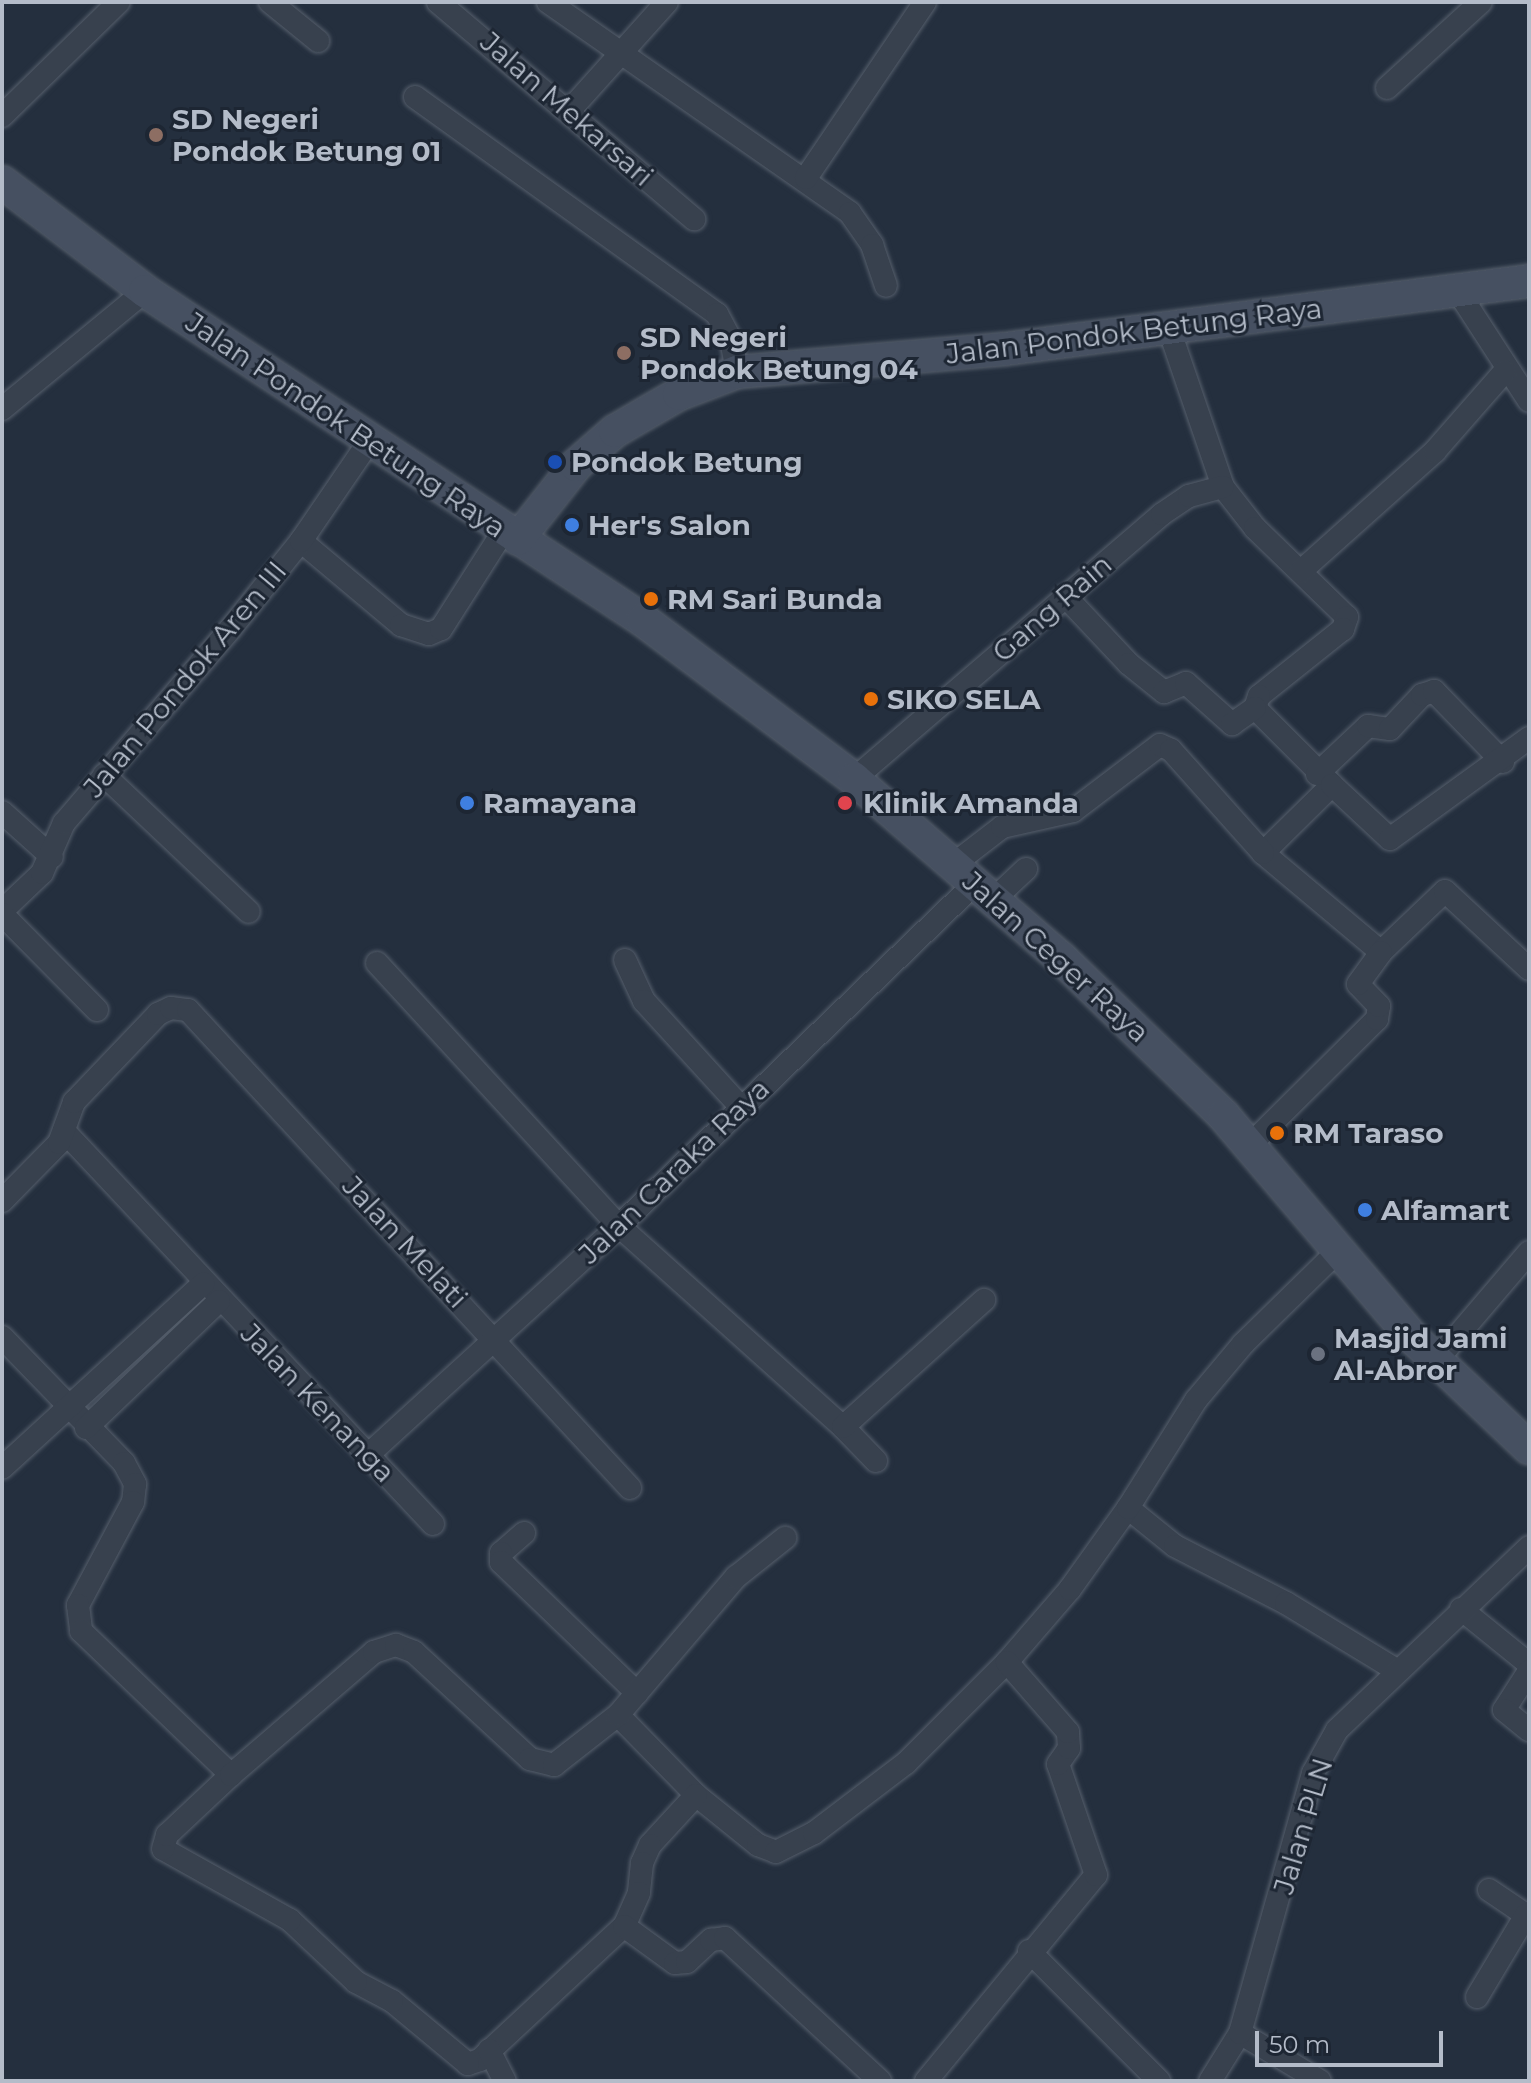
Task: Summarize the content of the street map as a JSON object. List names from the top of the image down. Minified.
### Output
{"streets":{"main road":["Jalan Pondok Betung Raya","Jalan Ceger Raya"],"street":["Jalan Mekarsari","Gang Rain","Jalan Pondok Aren III","Jalan Caraka Raya","Jalan Melati","Jalan Kenanga","Jalan PLN"]},"crossings":[["Jalan Pondok Betung Raya","Jalan Pondok Aren III"],["Jalan Pondok Betung Raya","Jalan Ceger Raya"],["Gang Rain","Jalan Ceger Raya"],["Jalan Ceger Raya","Jalan Caraka Raya"],["Jalan Caraka Raya","Jalan Melati"],["Jalan Caraka Raya","Jalan Kenanga"],["Jalan Melati","Jalan Kenanga"]],"places":["SD Negeri Pondok Betung 01","SD Negeri Pondok Betung 04","Pondok Betung","Her's Salon","RM Sari Bunda","SIKO SELA","Ramayana","Klinik Amanda","RM Taraso","Alfamart","Masjid Jami Al-Abror"],"scale_bar":"50 m"}
